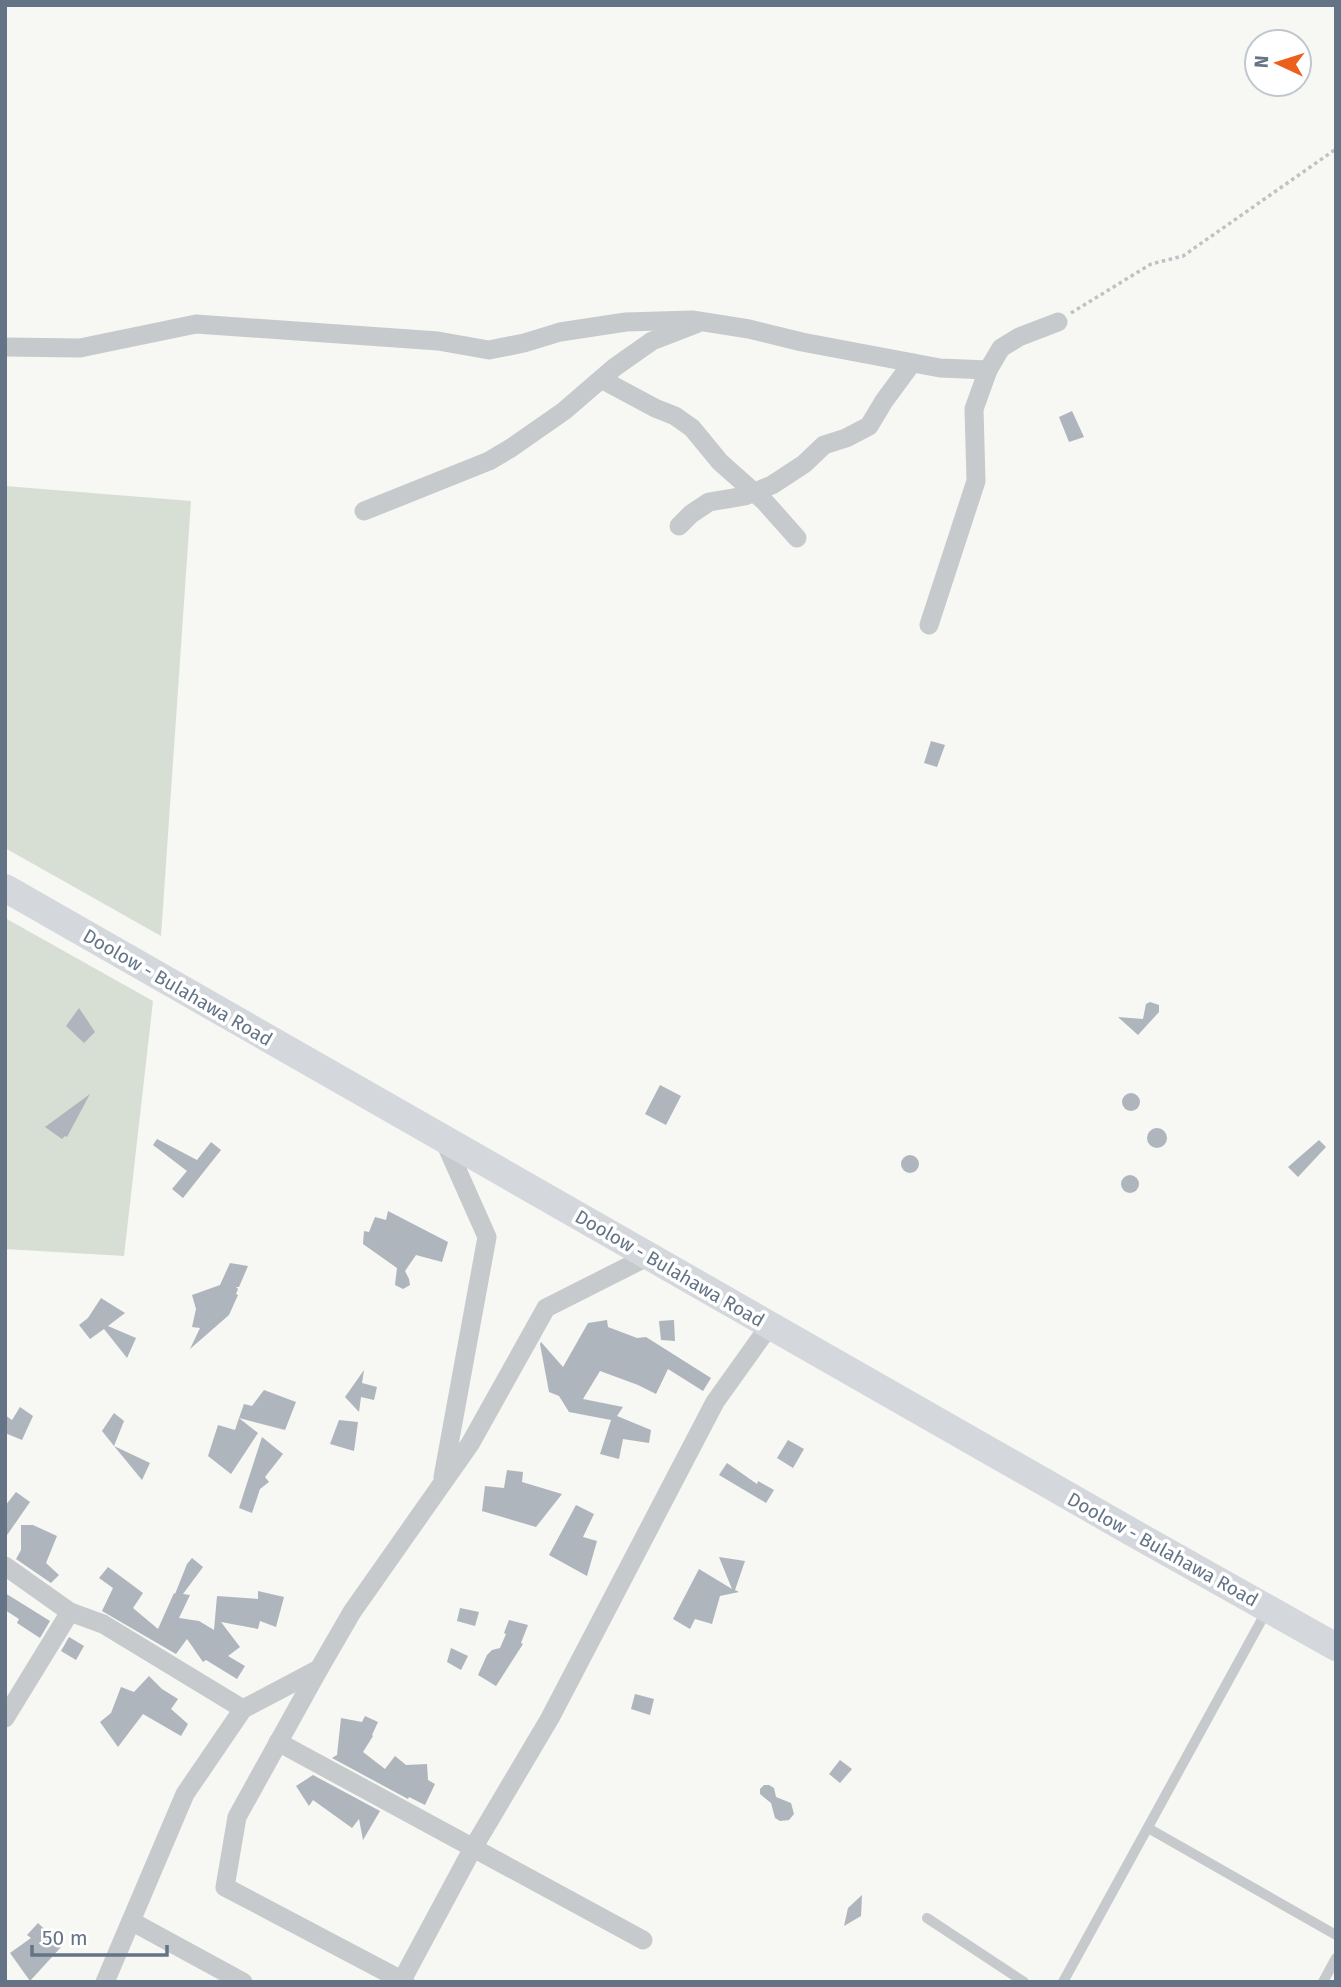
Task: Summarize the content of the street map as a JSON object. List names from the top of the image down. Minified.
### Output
{"streets":{"main road":["Doolow - Bulahawa Road"]},"scale_bar":"50 m","north":"left"}
